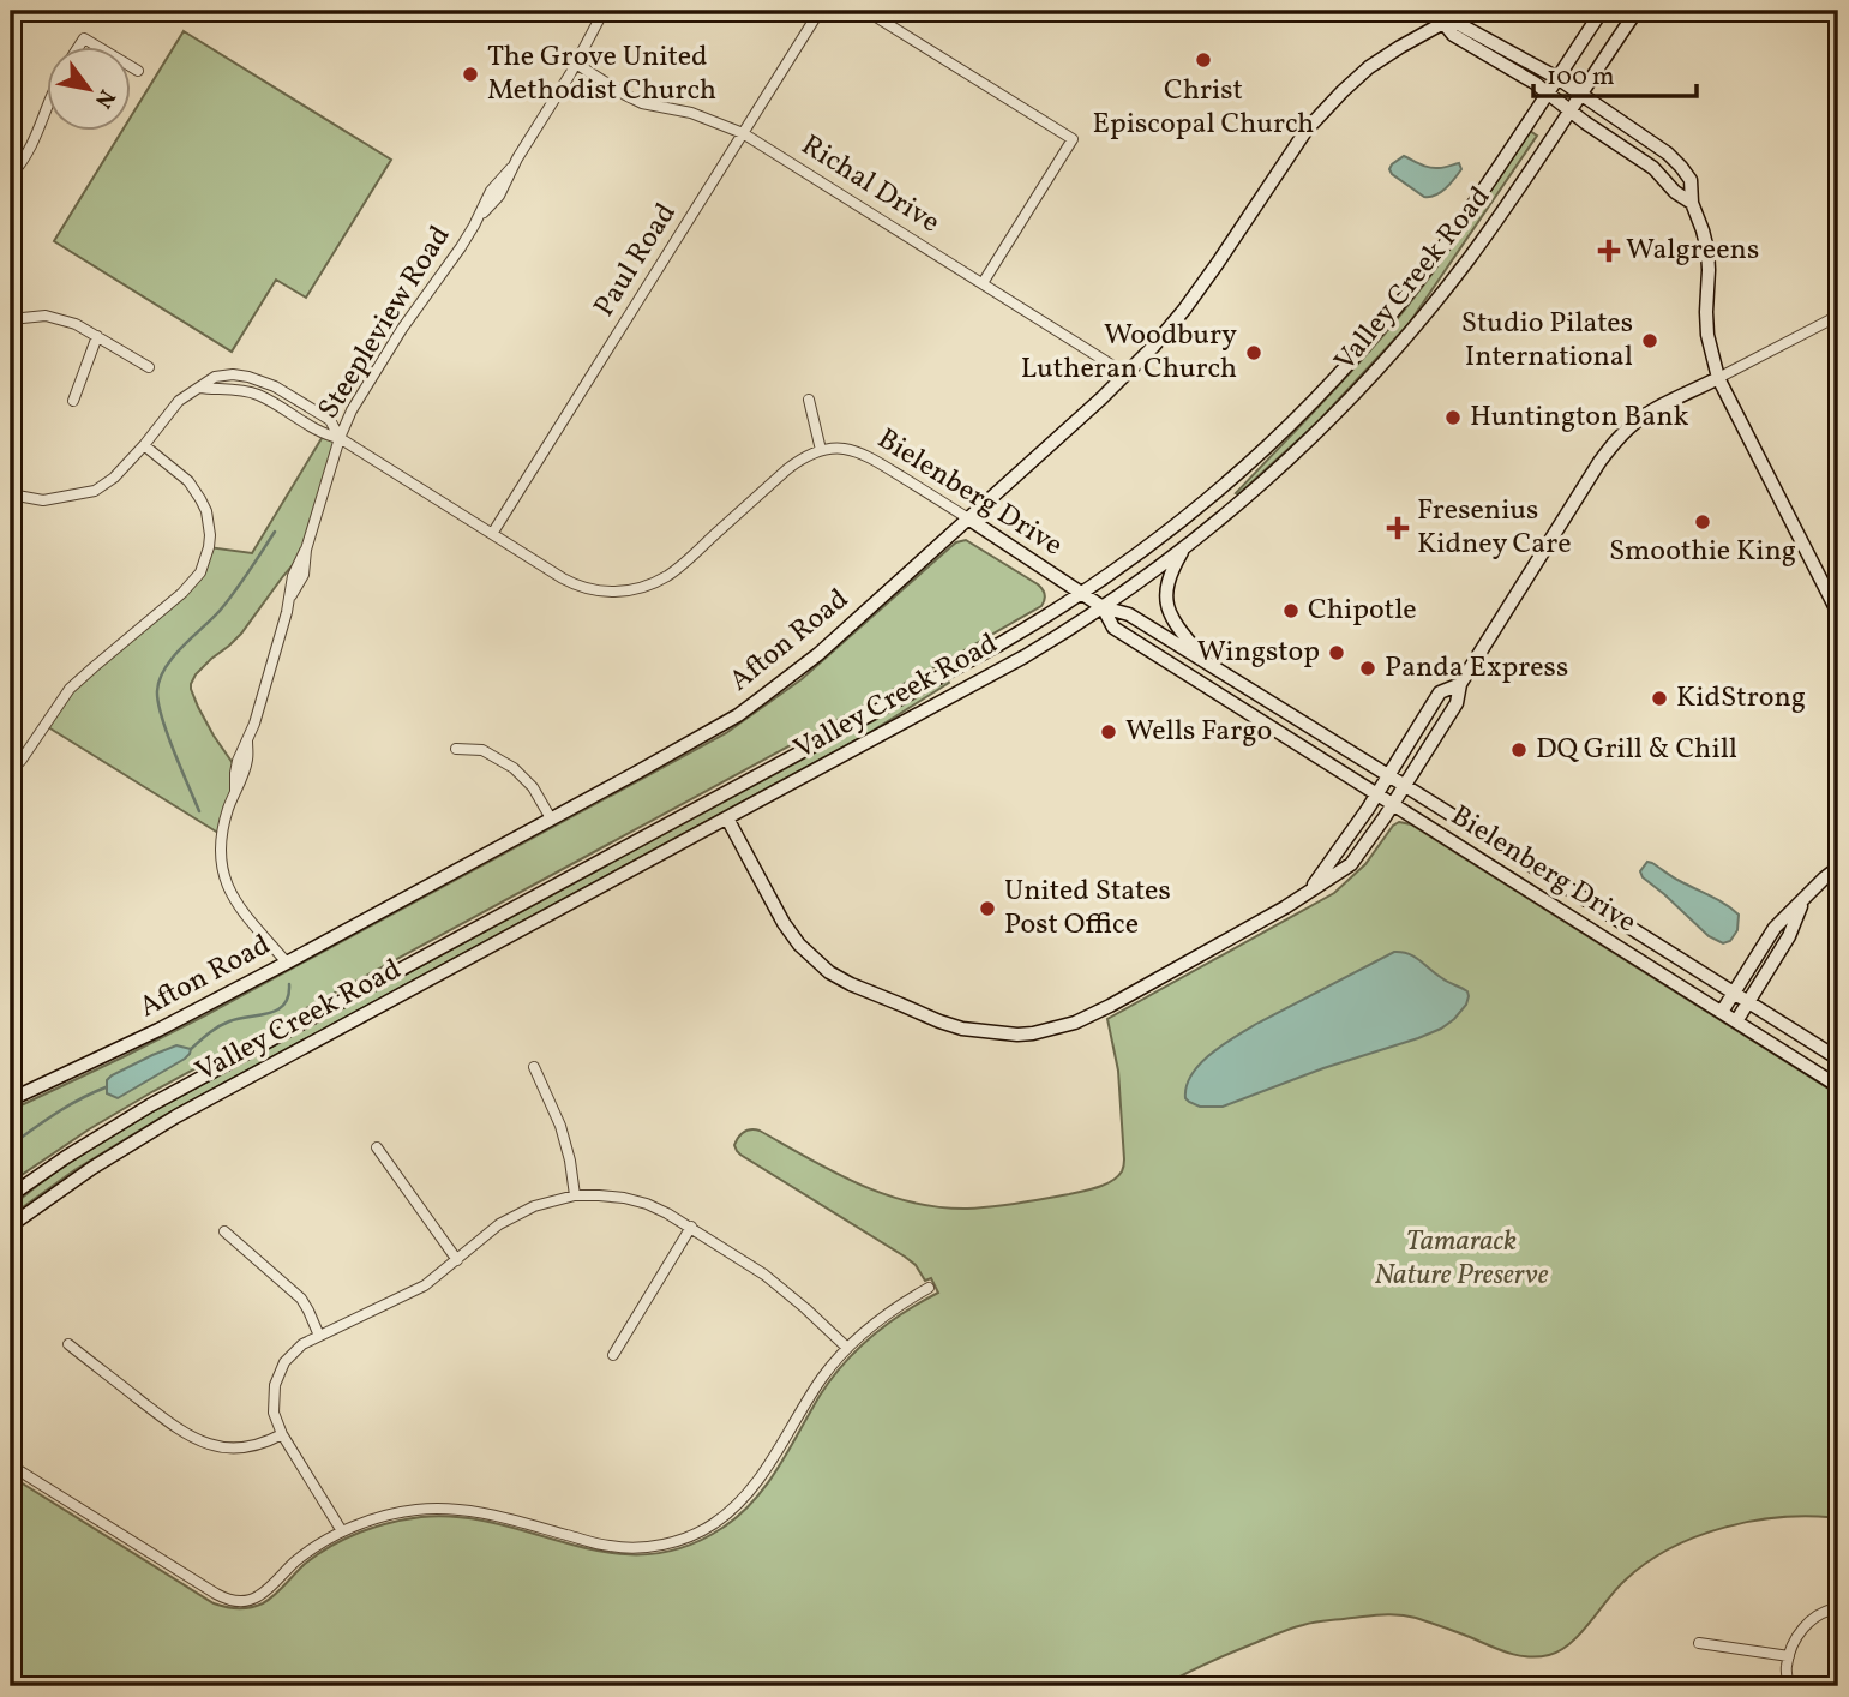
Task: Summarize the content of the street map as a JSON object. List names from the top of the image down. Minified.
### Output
{"streets":{"street":["Richal Drive","Paul Road","Valley Creek Road","Steepleview Road","Bielenberg Drive","Afton Road"]},"crossings":[["Richal Drive","Paul Road"],["Richal Drive","Steepleview Road"],["Richal Drive","Afton Road"],["Valley Creek Road","Bielenberg Drive"],["Steepleview Road","Afton Road"],["Bielenberg Drive","Afton Road"]],"parks":["Tamarack Nature Preserve"],"places":{"other":["Christ Episcopal Church","The Grove United Methodist Church","Studio Pilates International","Woodbury Lutheran Church","Huntington Bank","Smoothie King","Chipotle","Wingstop","Panda Express","KidStrong","Wells Fargo","DQ Grill & Chill","United States Post Office"],"health":["Walgreens","Fresenius Kidney Care"]},"scale_bar":"100 m","north":"bottom right"}
